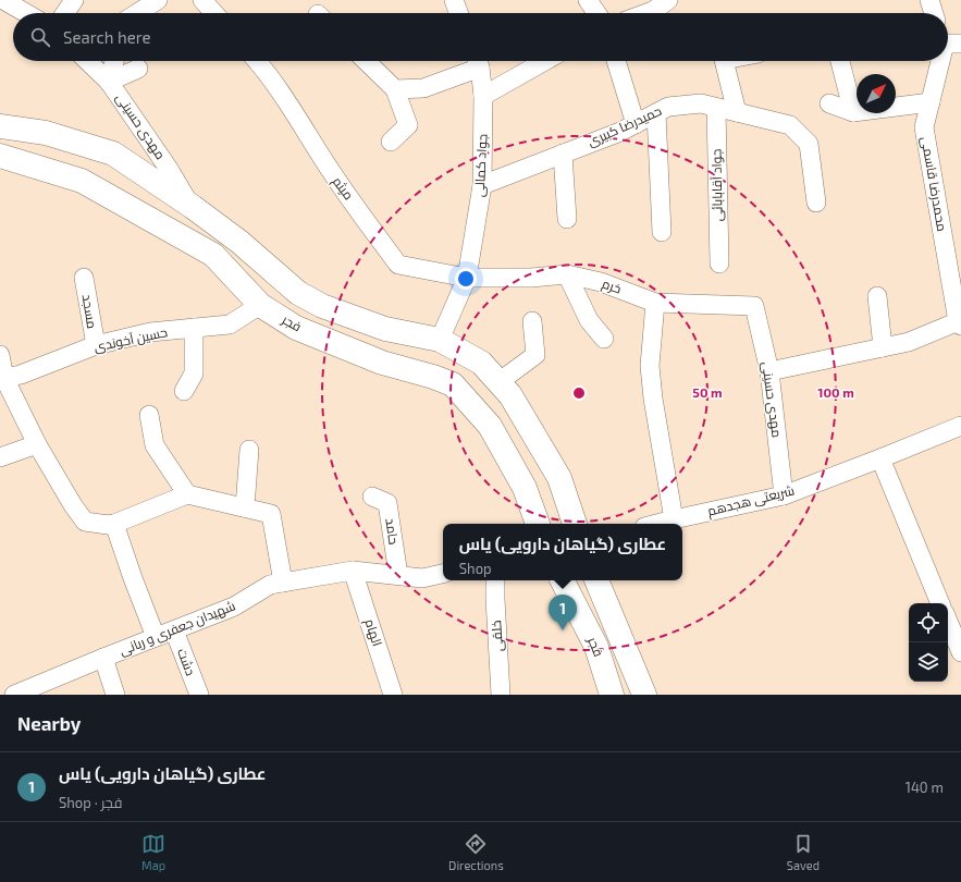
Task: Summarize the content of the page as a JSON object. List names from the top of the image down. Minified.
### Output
{"streets":{"main road":["فجر"],"street":["مهدی حسینی","حمیدرضا کبیری","جواد کمالی","محمدرضا قاسمی","جواد آقابابائی","میثم","خرم","مسجد","حسین آخوندی","شریعتی هجدهم","حامد","شهیدان جعفری و ربانی","الهام","خلقی","دشت"]},"crossings":[["مهدی حسینی","خرم"],["مهدی حسینی","شریعتی هجدهم"],["حمیدرضا کبیری","جواد کمالی"],["حمیدرضا کبیری","جواد آقابابائی"],["جواد کمالی","میثم"],["جواد کمالی","خرم"],["میثم","خرم"],["مسجد","حسین آخوندی"],["فجر","حسین آخوندی"],["حامد","شهیدان جعفری و ربانی"],["شهیدان جعفری و ربانی","الهام"],["شهیدان جعفری و ربانی","دشت"]],"north":"top right","page":{"search":"Search here","popup":["عطاری (گیاهان دارویی) یاس","Shop"],"pins":"1","heading":"Nearby","list":[{"mark":"1","name":"عطاری (گیاهان دارویی) یاس","note":"Shop · فجر","value":"140 m"}],"nav":["Map","Directions","Saved"]},"rings":["50 m","100 m"]}
